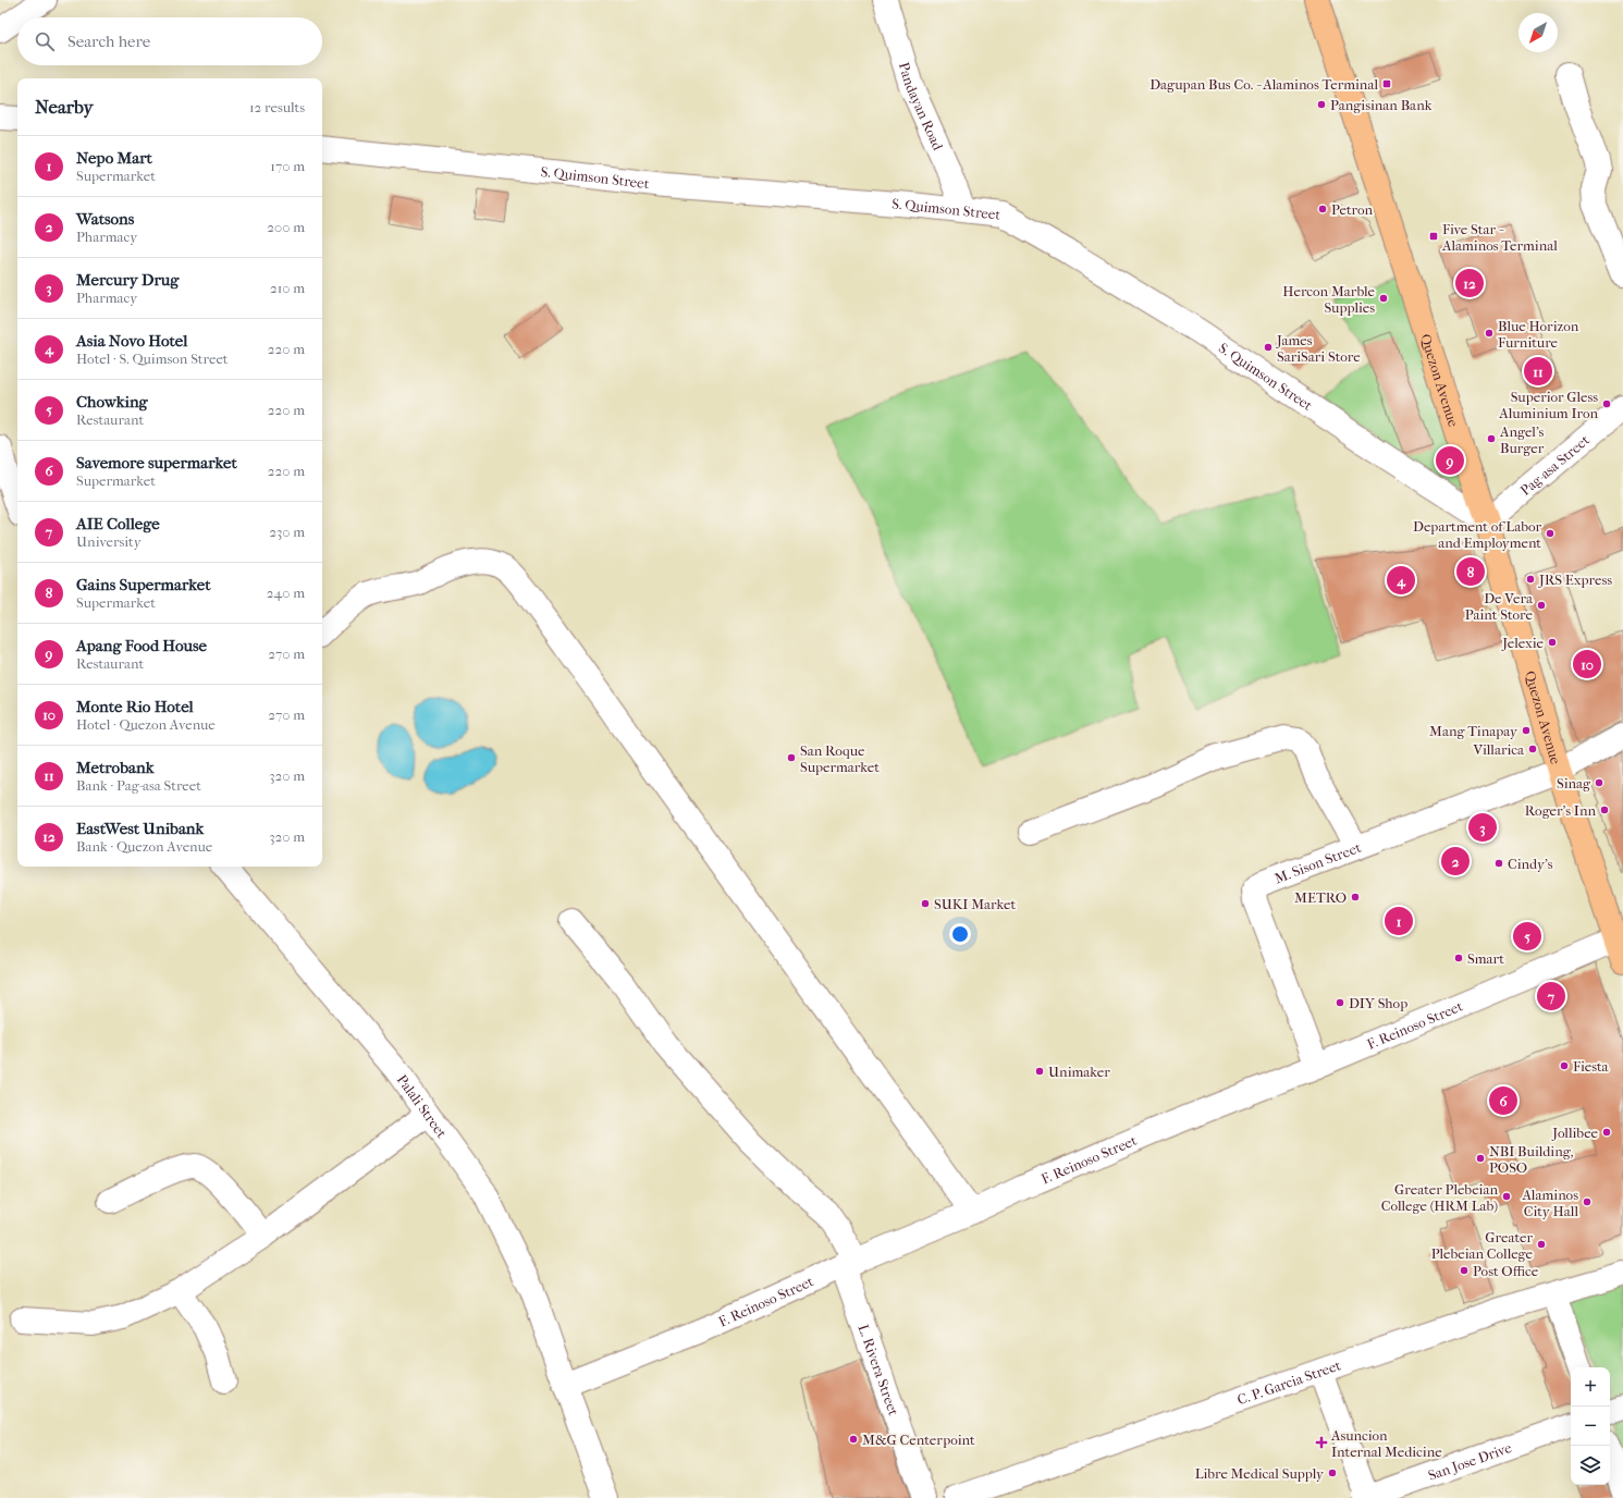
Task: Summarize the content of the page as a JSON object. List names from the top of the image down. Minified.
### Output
{"streets":{"main road":["Quezon Avenue"],"street":["Pandayan Road","S. Quimson Street","Pag-asa Street","M. Sison Street","F. Reinoso Street","Palali Street","L. Rivera Street","C. P. Garcia Street","San Jose Drive"]},"crossings":[["Pandayan Road","S. Quimson Street"],["S. Quimson Street","Quezon Avenue"],["S. Quimson Street","Pag-asa Street"],["Quezon Avenue","Pag-asa Street"],["Quezon Avenue","M. Sison Street"],["Quezon Avenue","F. Reinoso Street"],["M. Sison Street","F. Reinoso Street"],["F. Reinoso Street","Palali Street"],["F. Reinoso Street","L. Rivera Street"]],"places":{"transit":["Dagupan Bus Co. - Alaminos Terminal","Five Star - Alaminos Terminal"],"other":["Pangisinan Bank","Petron","Hercon Marble Supplies","Blue Horizon Furniture","James SariSari Store","Superior Gless Aluminium Iron","Angel's Burger","Department of Labor and Employment","JRS Express","De Vera Paint Store","Jelexie","Mang Tinapay","Villarica","San Roque Supermarket","Sinag","Roger's Inn","Cindy's","METRO","SUKI Market","Smart","DIY Shop","Fiesta","Unimaker","Jollibee","NBI Building, POSO","Greater Plebeian College (HRM Lab)","Alaminos City Hall","Greater Plebeian College","Post Office","M&G Centerpoint","Libre Medical Supply"],"health":["Asuncion Internal Medicine"]},"north":"bottom left","page":{"search":"Search here","heading":["Nearby","12 results"],"list":[{"mark":"1","name":"Nepo Mart","note":"Supermarket","value":"170 m"},{"mark":"2","name":"Watsons","note":"Pharmacy","value":"200 m"},{"mark":"3","name":"Mercury Drug","note":"Pharmacy","value":"210 m"},{"mark":"4","name":"Asia Novo Hotel","note":"Hotel · S. Quimson Street","value":"220 m"},{"mark":"5","name":"Chowking","note":"Restaurant","value":"220 m"},{"mark":"6","name":"Savemore supermarket","note":"Supermarket","value":"220 m"},{"mark":"7","name":"AIE College","note":"University","value":"230 m"},{"mark":"8","name":"Gains Supermarket","note":"Supermarket","value":"240 m"},{"mark":"9","name":"Apang Food House","note":"Restaurant","value":"270 m"},{"mark":"10","name":"Monte Rio Hotel","note":"Hotel · Quezon Avenue","value":"270 m"},{"mark":"11","name":"Metrobank","note":"Bank · Pag-asa Street","value":"320 m"},{"mark":"12","name":"EastWest Unibank","note":"Bank · Quezon Avenue","value":"320 m"}],"pins":["12","11","9","8","4","10","3","2","1","5","7","6"],"map_buttons":["+","−"]}}
